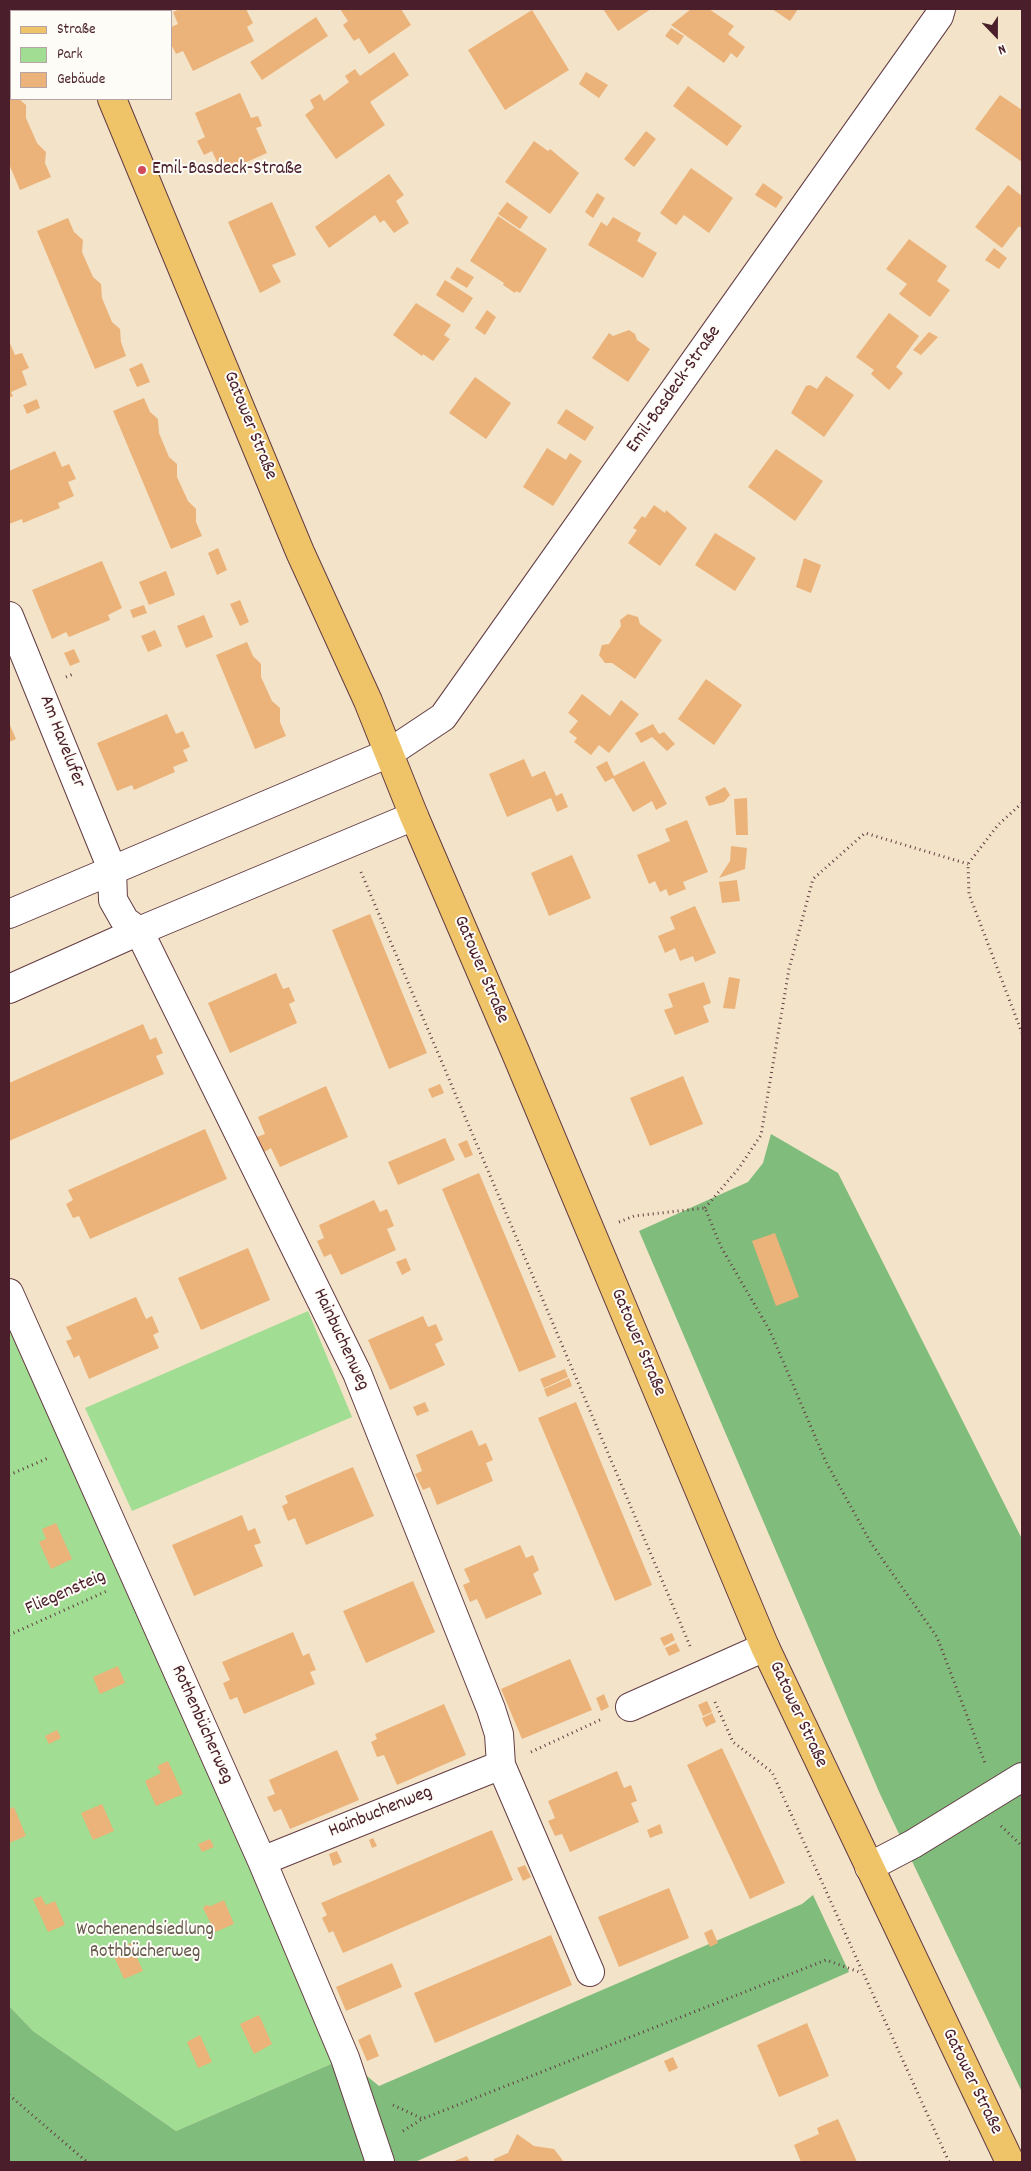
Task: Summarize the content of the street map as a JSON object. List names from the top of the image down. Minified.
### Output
{"streets":{"main road":["Gatower Straße"],"street":["Emil-Basdeck-Straße","Am Havelufer","Hainbuchenweg","Rothenbücherweg"],"path":["Fliegensteig"]},"crossings":[["Emil-Basdeck-Straße","Gatower Straße"],["Hainbuchenweg","Rothenbücherweg"],["Fliegensteig","Rothenbücherweg"]],"parks":["Wochenendsiedlung Rothbücherweg"],"places":["Emil-Basdeck-Straße"],"legend":["Straße","Park","Gebäude"],"north":"bottom"}
